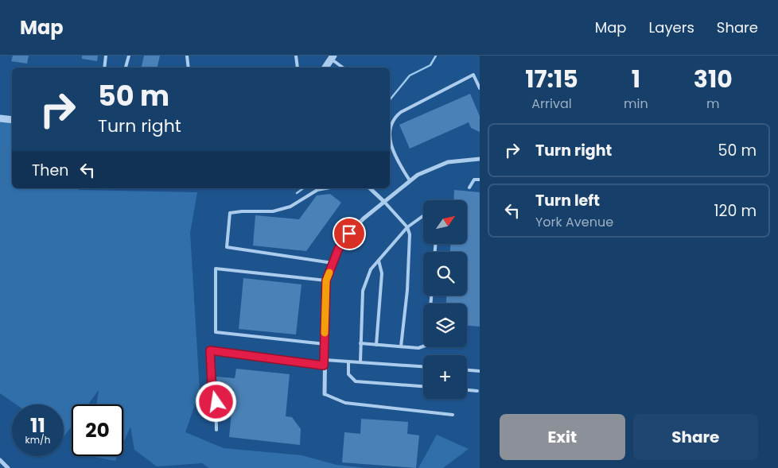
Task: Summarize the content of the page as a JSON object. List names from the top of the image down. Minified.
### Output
{"north":"top right","page":{"header":"Map","nav":["Map","Layers","Share"],"eta":["17:15","Arrival","1","min","310","m"],"turn":["50 m","Turn right"],"list":[{"name":"Turn right","value":"50 m"},{"name":"Turn left","note":"York Avenue","value":"120 m"}],"then":"Then","map_buttons":"+","speed":"11 km/h","limit":"20","buttons":["Exit","Share"]}}
